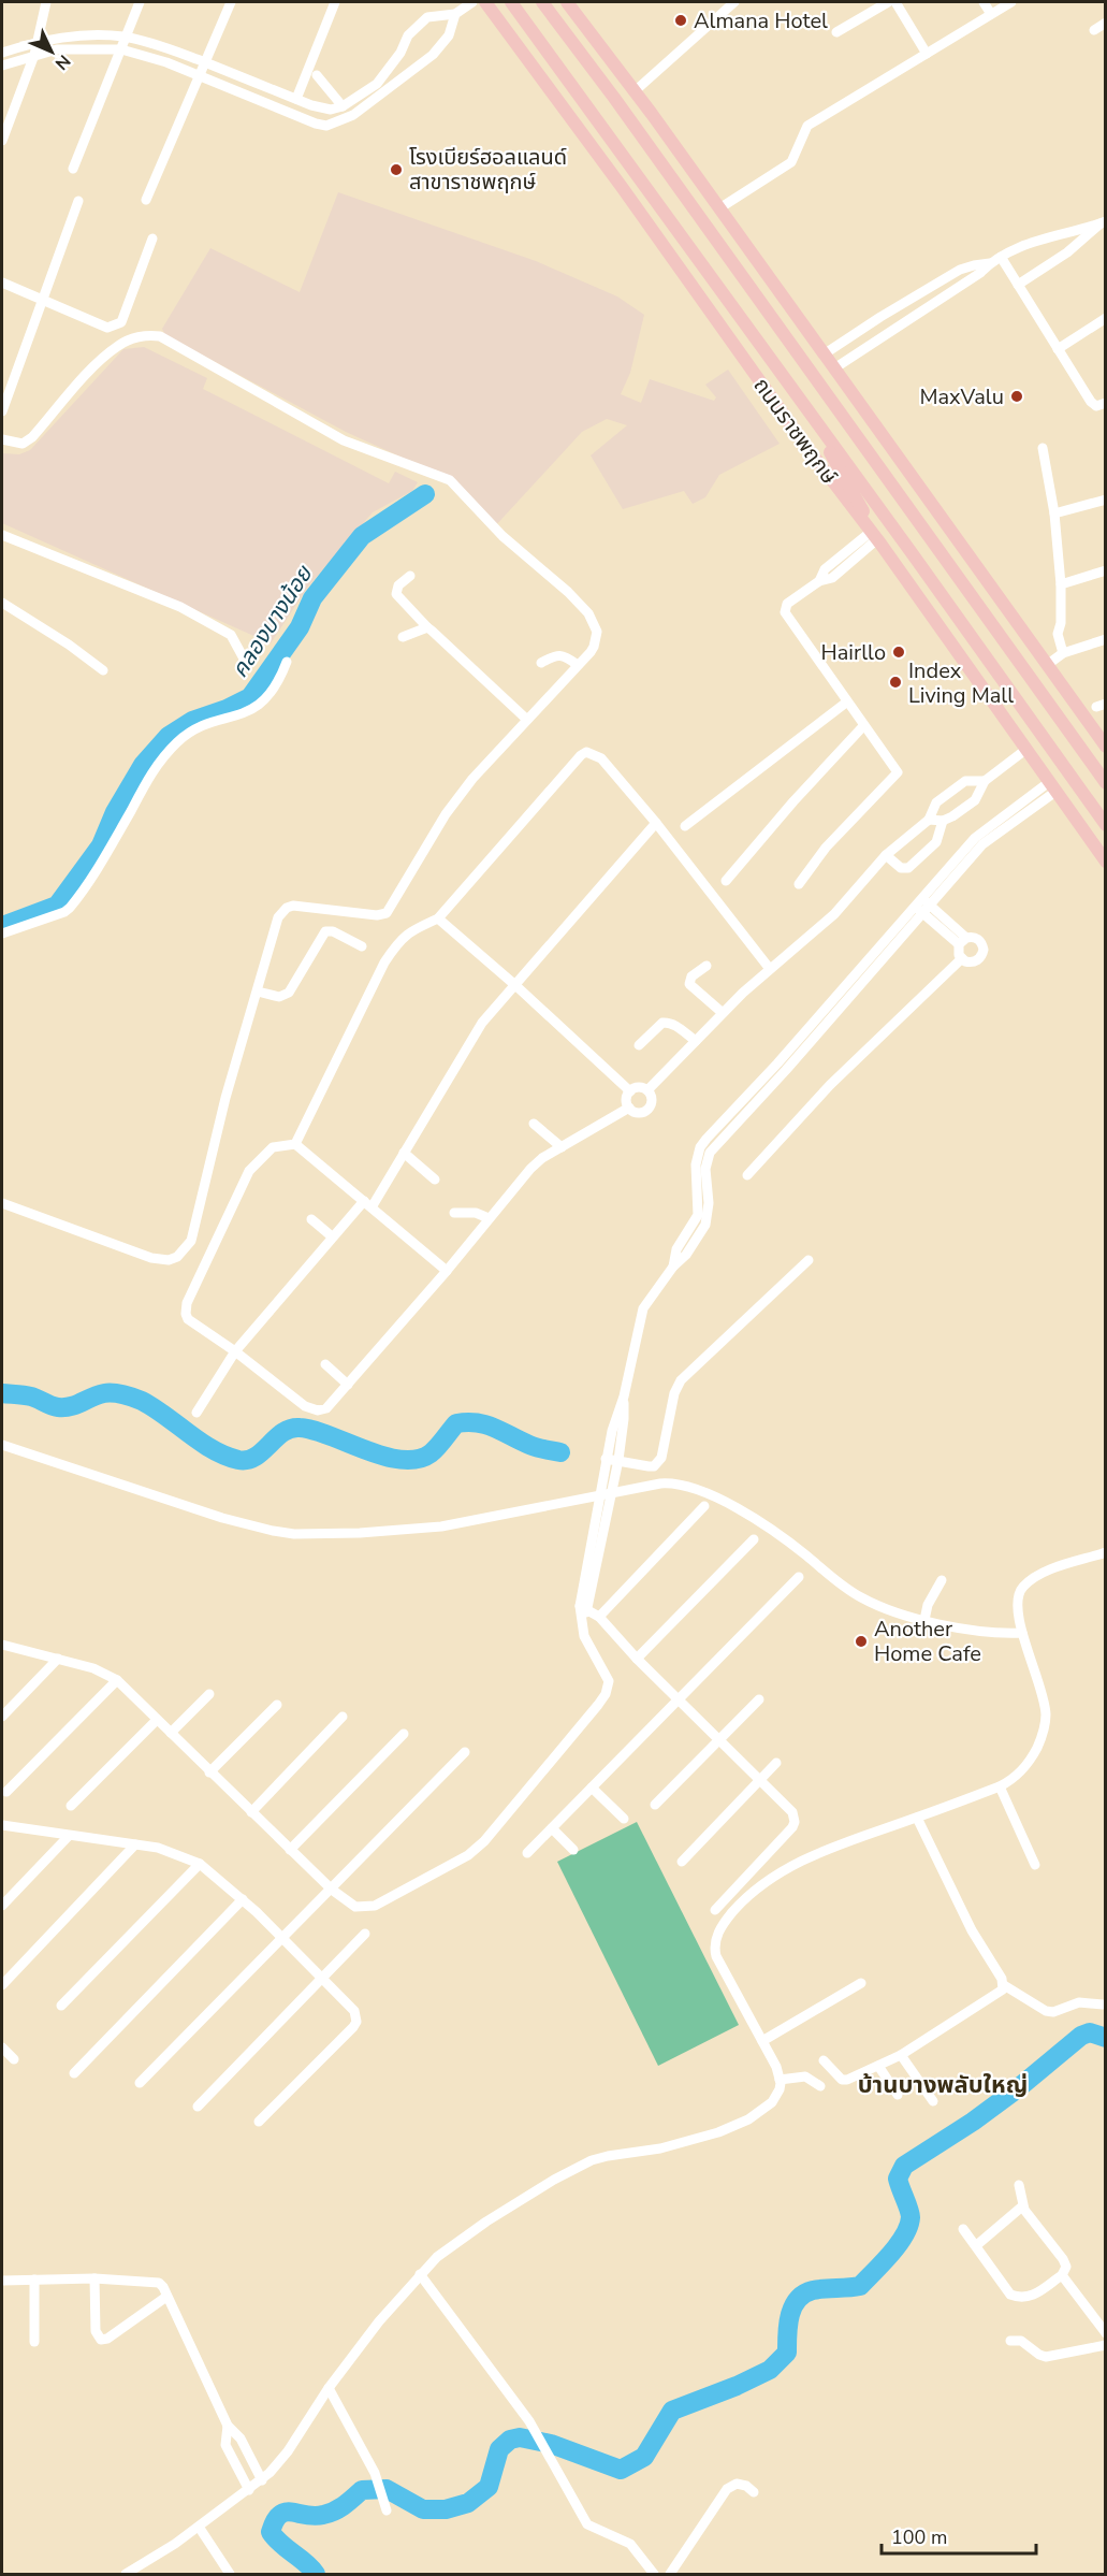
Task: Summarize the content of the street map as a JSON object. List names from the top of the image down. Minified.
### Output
{"streets":{"main road":["ถนนราชพฤกษ์"]},"districts":["บ้านบางพลับใหญ่"],"water":["คลองบางน้อย"],"places":["Almana Hotel","โรงเบียร์ฮอลแลนด์ สาขาราชพฤกษ์","MaxValu","Hairllo","Index Living Mall","Another Home Cafe"],"scale_bar":"100 m","north":"bottom right"}
